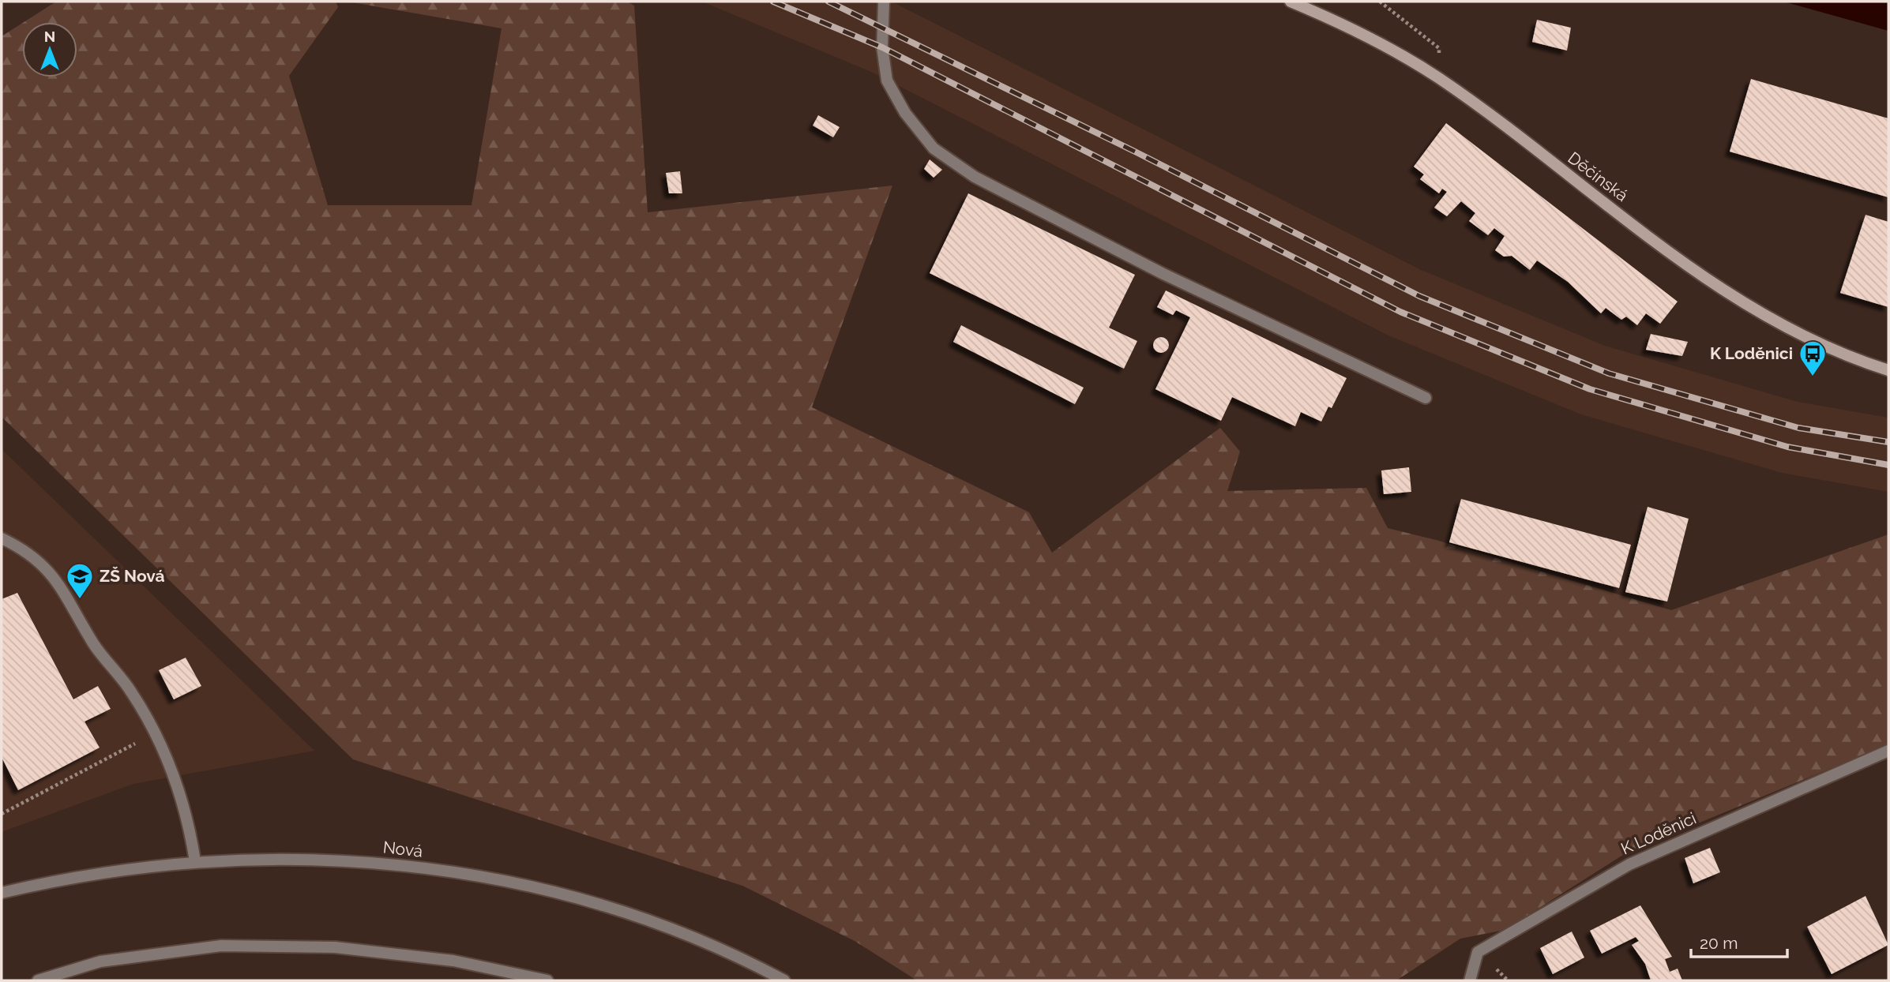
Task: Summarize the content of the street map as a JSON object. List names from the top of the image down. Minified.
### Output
{"streets":{"main road":["Děčínská"],"street":["K Loděnici","Nová"]},"places":{"bus stop":["K Loděnici"],"school or university":["ZŠ Nová"]},"scale_bar":"20 m","north":"top"}
